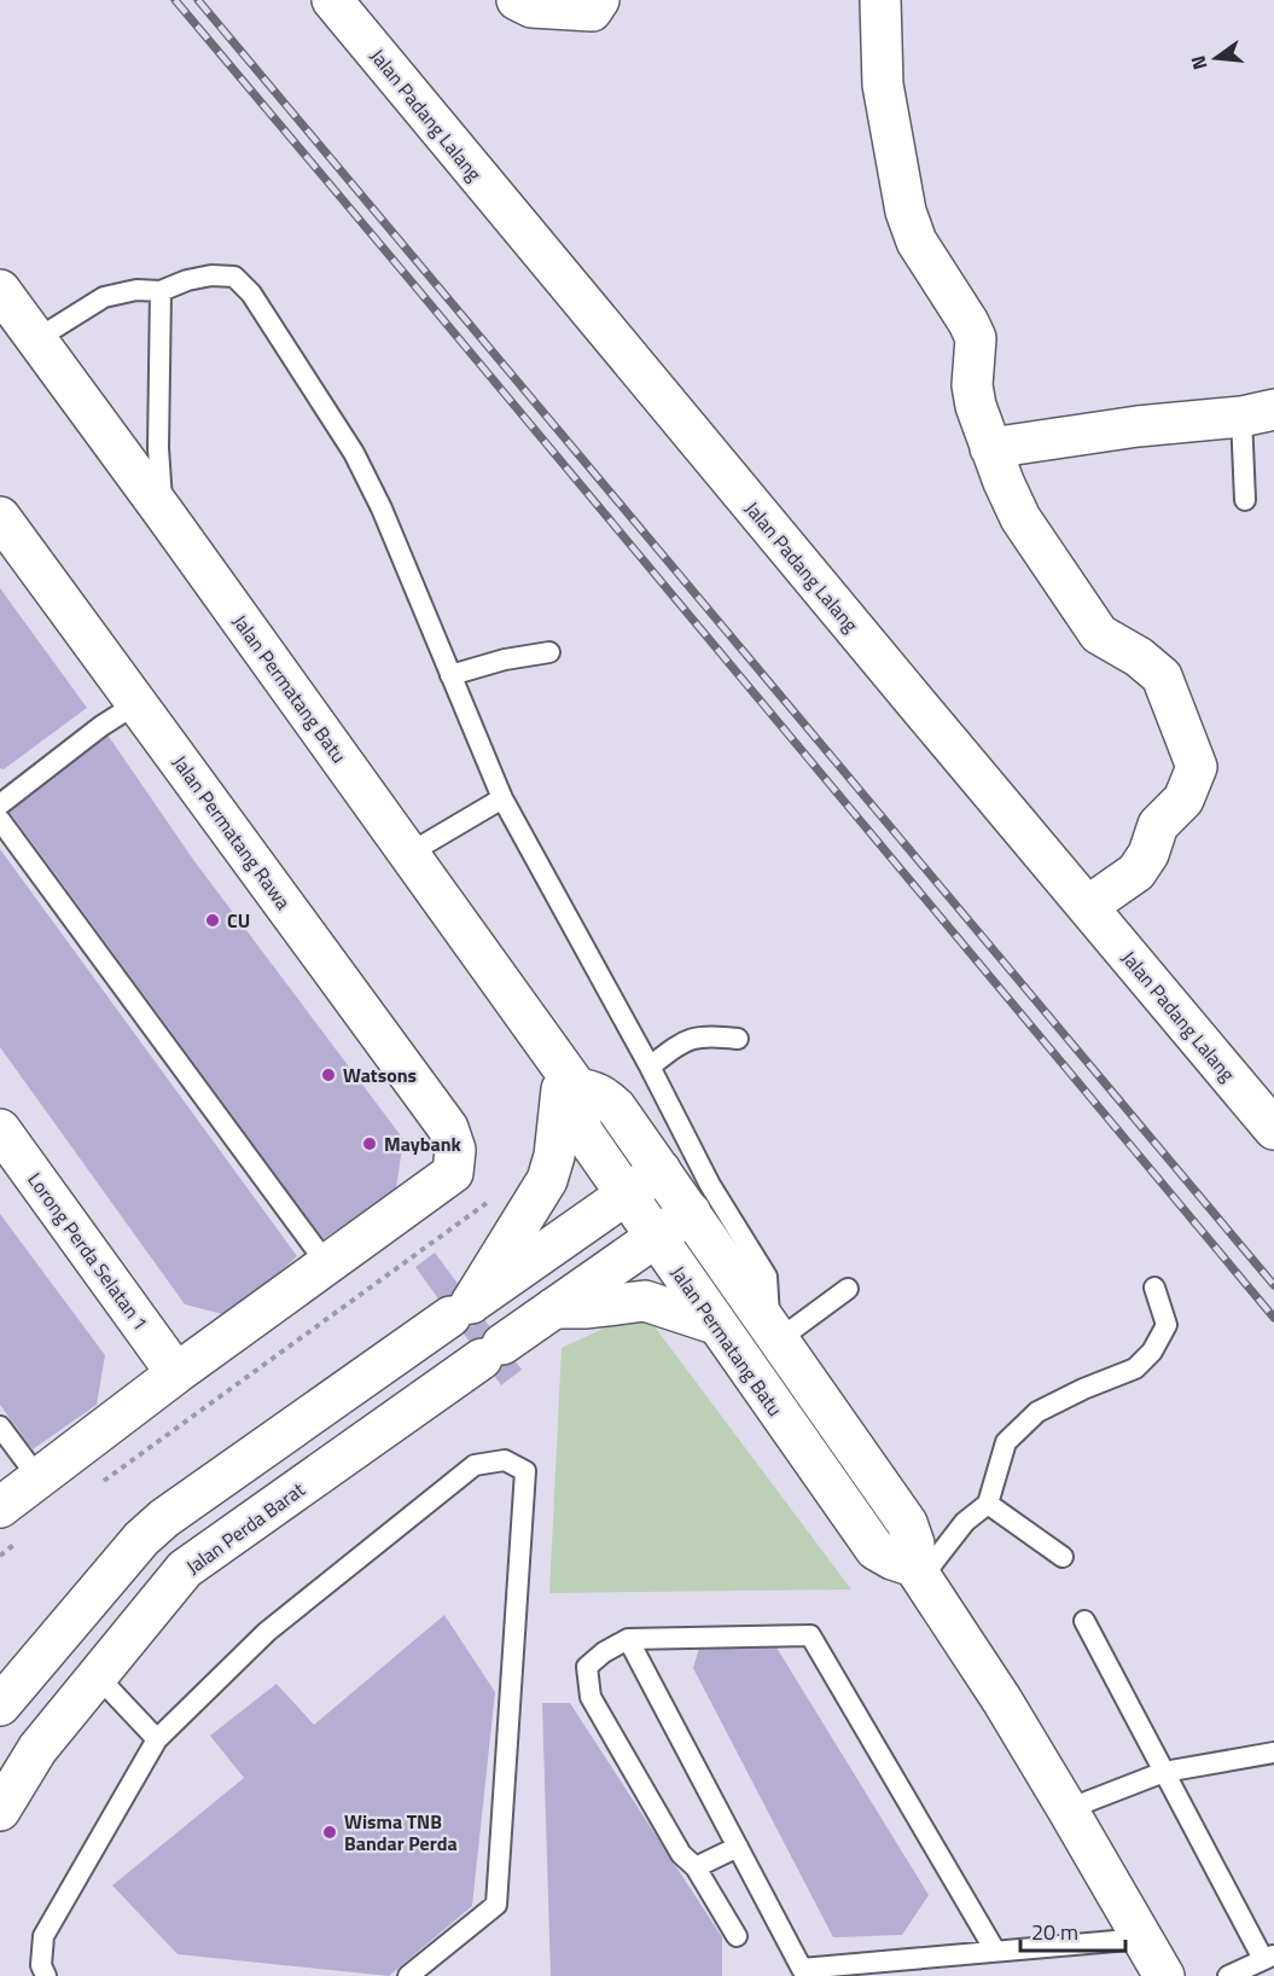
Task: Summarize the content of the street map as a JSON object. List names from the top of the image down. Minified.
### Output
{"streets":{"street":["Jalan Padang Lalang","Jalan Permatang Batu","Jalan Permatang Rawa","Lorong Perda Selatan 1","Jalan Perda Barat"]},"crossings":[["Jalan Permatang Batu","Jalan Perda Barat"]],"places":["CU","Watsons","Maybank","Wisma TNB Bandar Perda"],"scale_bar":"20 m","north":"left"}
